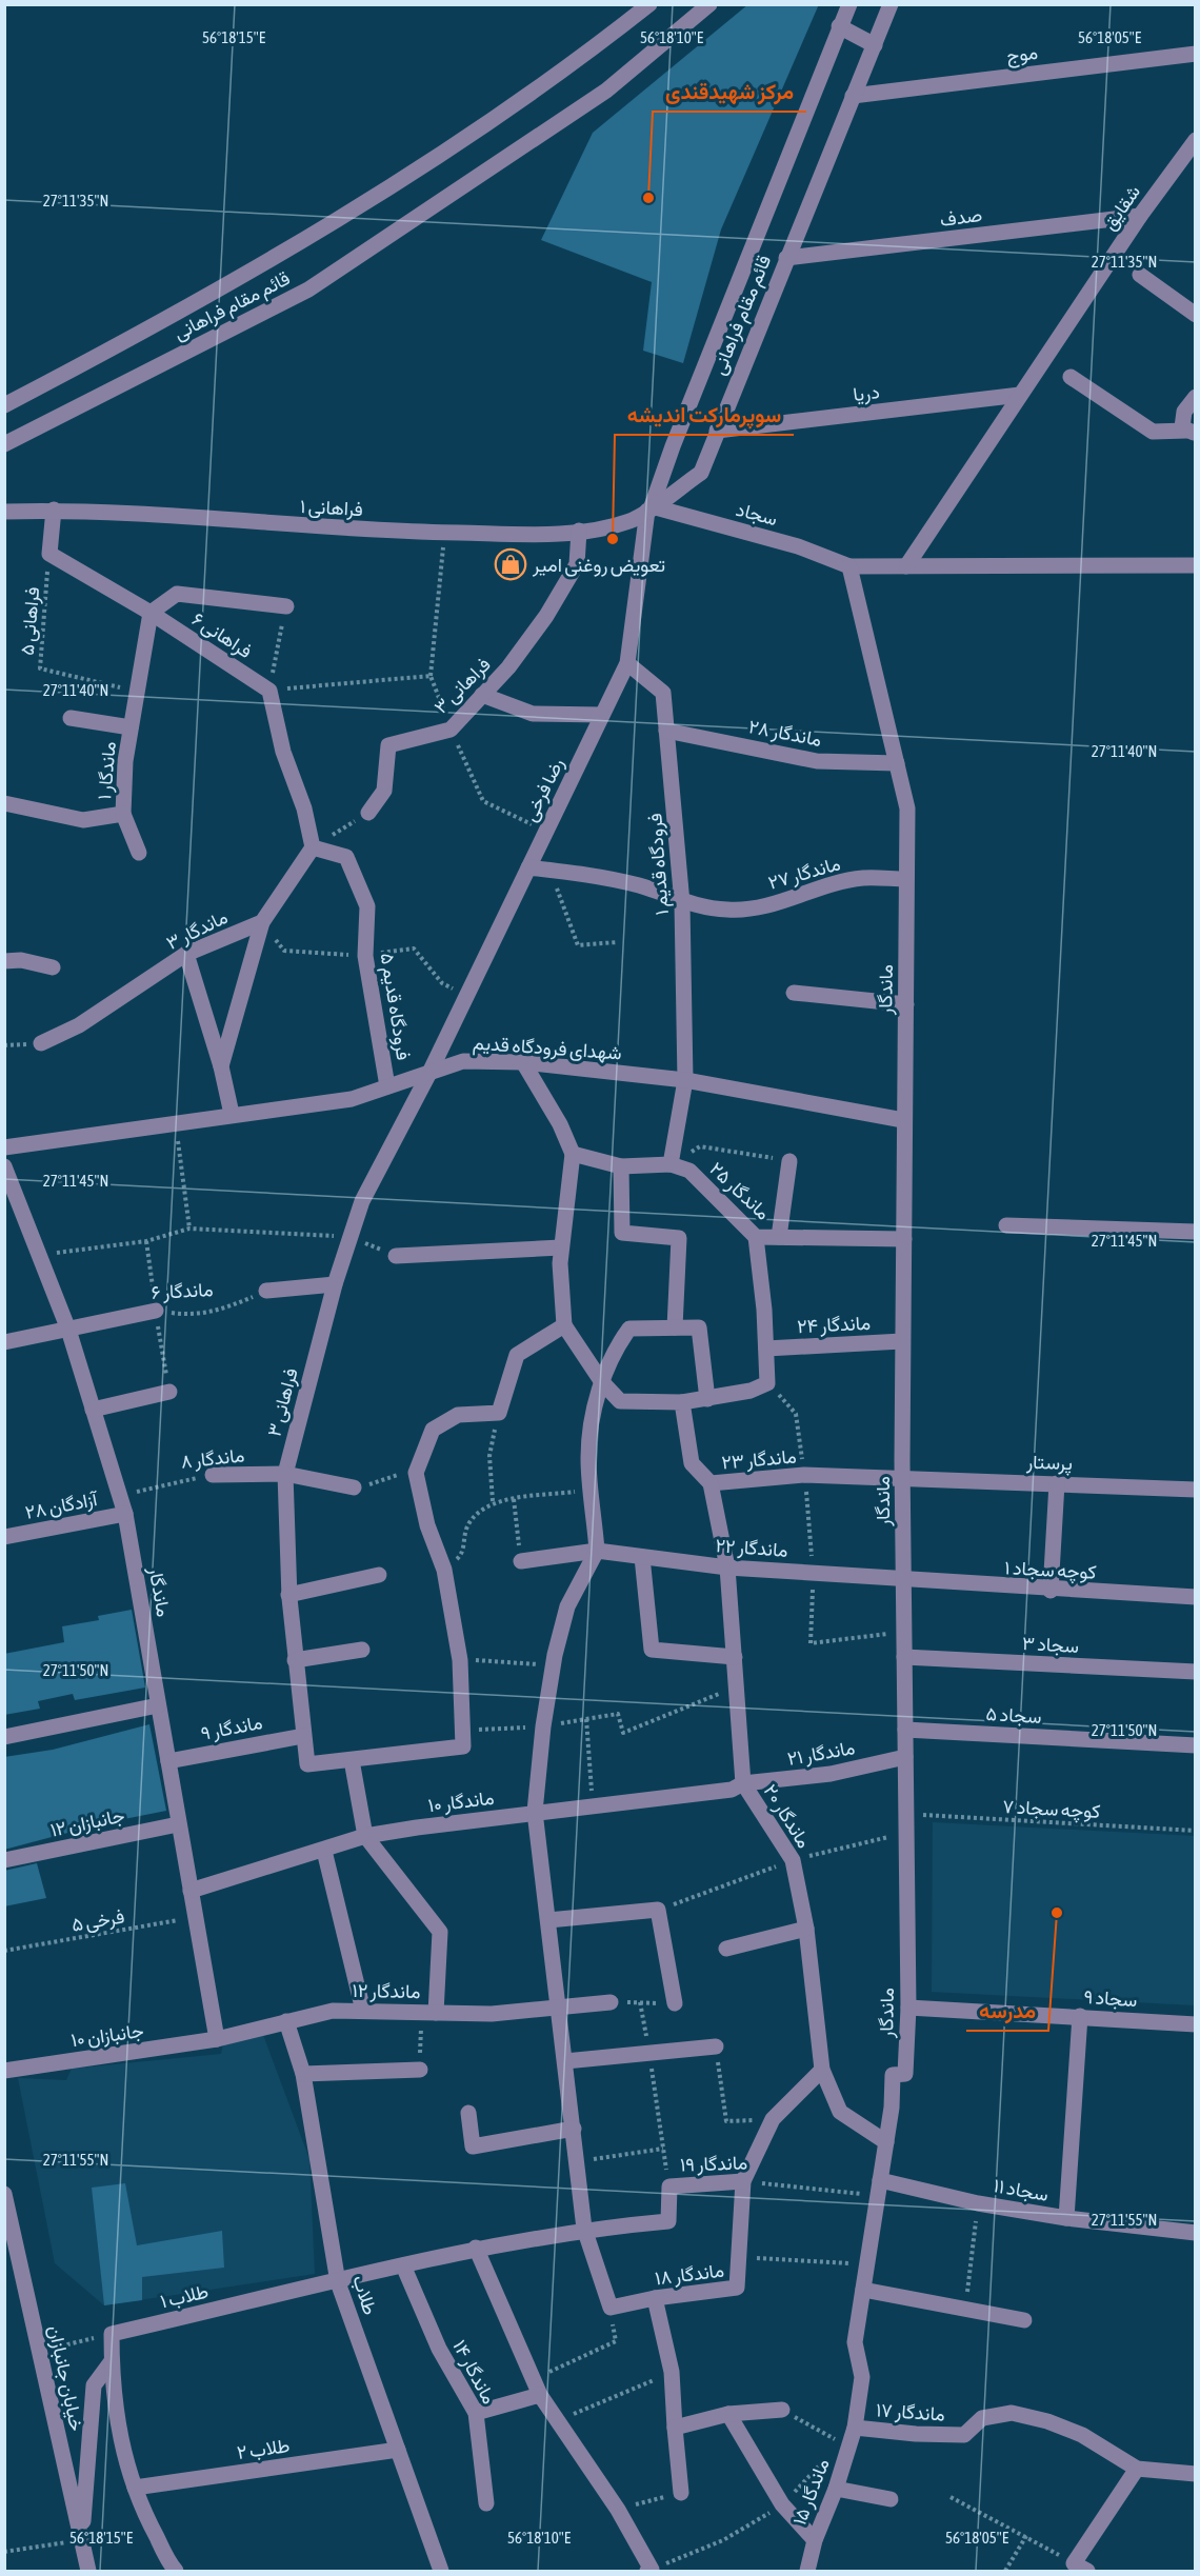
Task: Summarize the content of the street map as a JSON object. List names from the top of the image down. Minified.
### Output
{"streets":{"street":["موج","شقایق","صدف","قائم مقام فراهانی","دریا","فراهانی ۱","سجاد","فراهانی ۶","فراهانی ۳","ماندگار ۲۸","ماندگار ۱","رضا فرخی","فرودگاه قدیم ۱","ماندگار ۲۷","ماندگار ۳","ماندگار","فرودگاه قدیم ۵","شهدای فرودگاه قدیم","ماندگار ۲۵","ماندگار ۶","ماندگار ۲۴","ماندگار ۸","ماندگار ۲۳","پرستار","آزادگان ۲۸","ماندگار ۲۲","کوچه سجاد ۱","سجاد ۳","سجاد ۵","ماندگار ۹","ماندگار ۲۱","ماندگار ۱۰","ماندگار ۲۰","جانبازان ۱۲","ماندگار ۱۲","سجاد ۹","جانبازان ۱۰","ماندگار ۱۹","سجاد ۱۱","ماندگار ۱۸","طلاب","طلاب ۱","ماندگار ۱۴","خیابان جانبازان","ماندگار ۱۷","طلاب ۲","ماندگار ۱۵"],"path":["فراهانی ۵","کوچه سجاد ۷","فرخی ۵"]},"crossings":[["موج","قائم مقام فراهانی"],["شقایق","صدف"],["شقایق","دریا"],["صدف","قائم مقام فراهانی"],["قائم مقام فراهانی","دریا"],["قائم مقام فراهانی","فراهانی ۱"],["قائم مقام فراهانی","سجاد"],["قائم مقام فراهانی","رضا فرخی"],["فراهانی ۱","سجاد"],["فراهانی ۱","فراهانی ۳"],["فراهانی ۱","رضا فرخی"],["سجاد","رضا فرخی"],["سجاد","ماندگار"],["فراهانی ۵","فراهانی ۶"],["فراهانی ۵","ماندگار ۱"],["فراهانی ۶","ماندگار ۱"],["فراهانی ۳","رضا فرخی"],["فراهانی ۳","شهدای فرودگاه قدیم"],["فراهانی ۳","ماندگار ۸"],["فراهانی ۳","ماندگار ۹"],["ماندگار ۲۸","فرودگاه قدیم ۱"],["ماندگار ۲۸","ماندگار"],["رضا فرخی","فرودگاه قدیم ۱"],["رضا فرخی","ماندگار ۲۷"],["رضا فرخی","شهدای فرودگاه قدیم"],["فرودگاه قدیم ۱","ماندگار ۲۷"],["فرودگاه قدیم ۱","شهدای فرودگاه قدیم"],["فرودگاه قدیم ۱","ماندگار ۲۵"],["ماندگار ۲۷","ماندگار"],["ماندگار","شهدای فرودگاه قدیم"],["ماندگار","ماندگار ۲۵"],["ماندگار","ماندگار ۶"],["ماندگار","ماندگار ۲۴"],["ماندگار","ماندگار ۸"],["ماندگار","ماندگار ۲۳"],["ماندگار","پرستار"],["ماندگار","آزادگان ۲۸"],["ماندگار","ماندگار ۲۲"],["ماندگار","کوچه سجاد ۱"],["ماندگار","سجاد ۳"],["ماندگار","سجاد ۵"],["ماندگار","ماندگار ۹"],["ماندگار","ماندگار ۲۱"],["ماندگار","ماندگار ۱۰"],["ماندگار","کوچه سجاد ۷"],["ماندگار","ماندگار ۲۰"],["ماندگار","جانبازان ۱۲"],["ماندگار","فرخی ۵"],["ماندگار","ماندگار ۱۲"],["ماندگار","سجاد ۹"],["ماندگار","جانبازان ۱۰"],["ماندگار","ماندگار ۱۹"],["ماندگار","سجاد ۱۱"],["ماندگار","ماندگار ۱۸"],["ماندگار","ماندگار ۱۷"],["ماندگار","ماندگار ۱۵"],["فرودگاه قدیم ۵","شهدای فرودگاه قدیم"],["ماندگار ۲۳","پرستار"],["ماندگار ۲۳","ماندگار ۲۰"],["ماندگار ۲۲","کوچه سجاد ۱"],["ماندگار ۲۲","ماندگار ۲۰"],["ماندگار ۲۱","ماندگار ۱۰"],["ماندگار ۲۱","ماندگار ۲۰"],["ماندگار ۱۰","ماندگار ۲۰"],["ماندگار ۱۲","جانبازان ۱۰"],["ماندگار ۱۲","طلاب"],["ماندگار ۱۹","سجاد ۱۱"],["ماندگار ۱۹","طلاب ۱"],["طلاب","طلاب ۱"],["طلاب","طلاب ۲"],["طلاب ۱","ماندگار ۱۴"],["ماندگار ۱۷","ماندگار ۱۵"]],"places":{"other":["مرکز شهیدقندی","سوپرمارکت اندیشه","مدرسه"],"shop":["تعویض روغنی امیر"]},"coordinates":["56°18'15\"E","56°18'10\"E","56°18'05\"E","27°11'35\"N","27°11'40\"N","27°11'45\"N","27°11'50\"N","27°11'55\"N"]}
